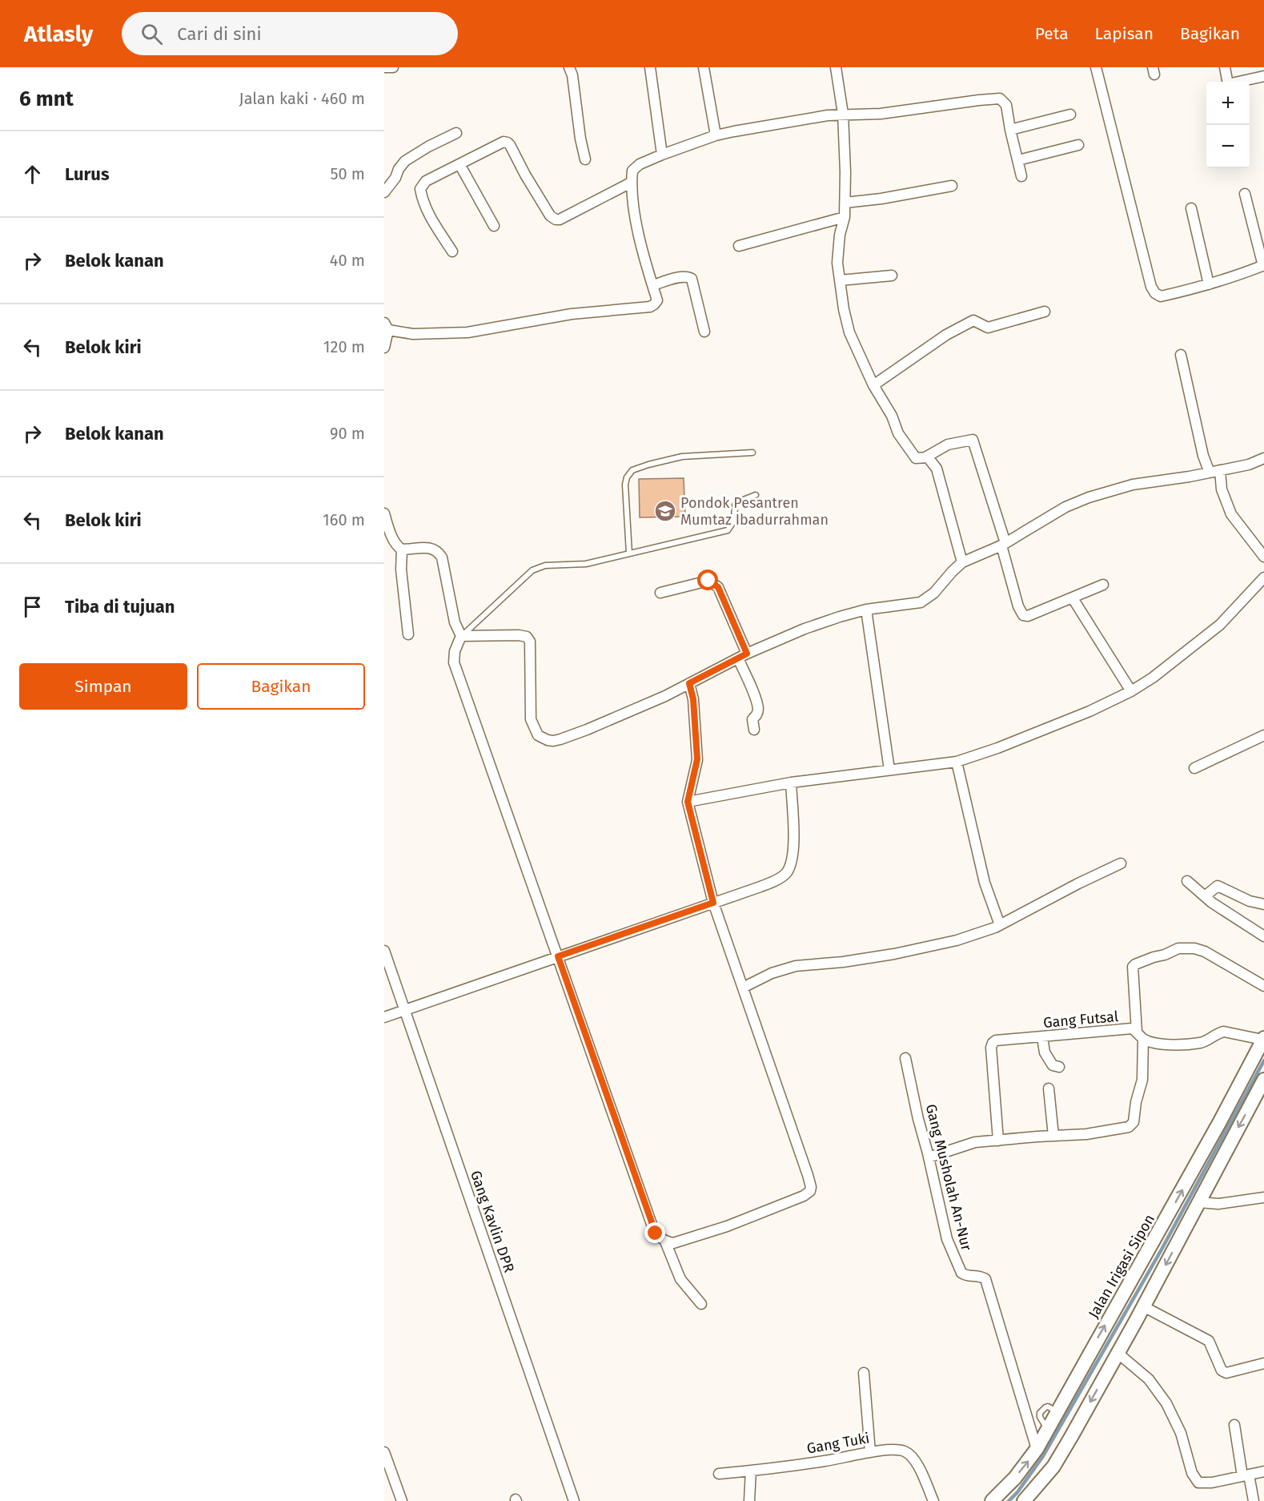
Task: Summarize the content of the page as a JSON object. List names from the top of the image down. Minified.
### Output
{"streets":{"street":["Gang Futsal","Gang Musholah An-Nur","Gang Kavlin DPR","Jalan Irigasi Sipon","Gang Tuki"]},"crossings":[["Gang Futsal","Jalan Irigasi Sipon"],["Gang Musholah An-Nur","Jalan Irigasi Sipon"]],"places":{"school or university":["Pondok Pesantren Mumtaz Ibadurrahman"]},"page":{"header":"Atlasly","search":"Cari di sini","nav":["Peta","Lapisan","Bagikan"],"heading":["6 mnt","Jalan kaki · 460 m"],"map_buttons":["+","−"],"list":[["Lurus","50 m"],["Belok kanan","40 m"],["Belok kiri","120 m"],["Belok kanan","90 m"],["Belok kiri","160 m"],"Tiba di tujuan"],"buttons":["Simpan","Bagikan"]}}
